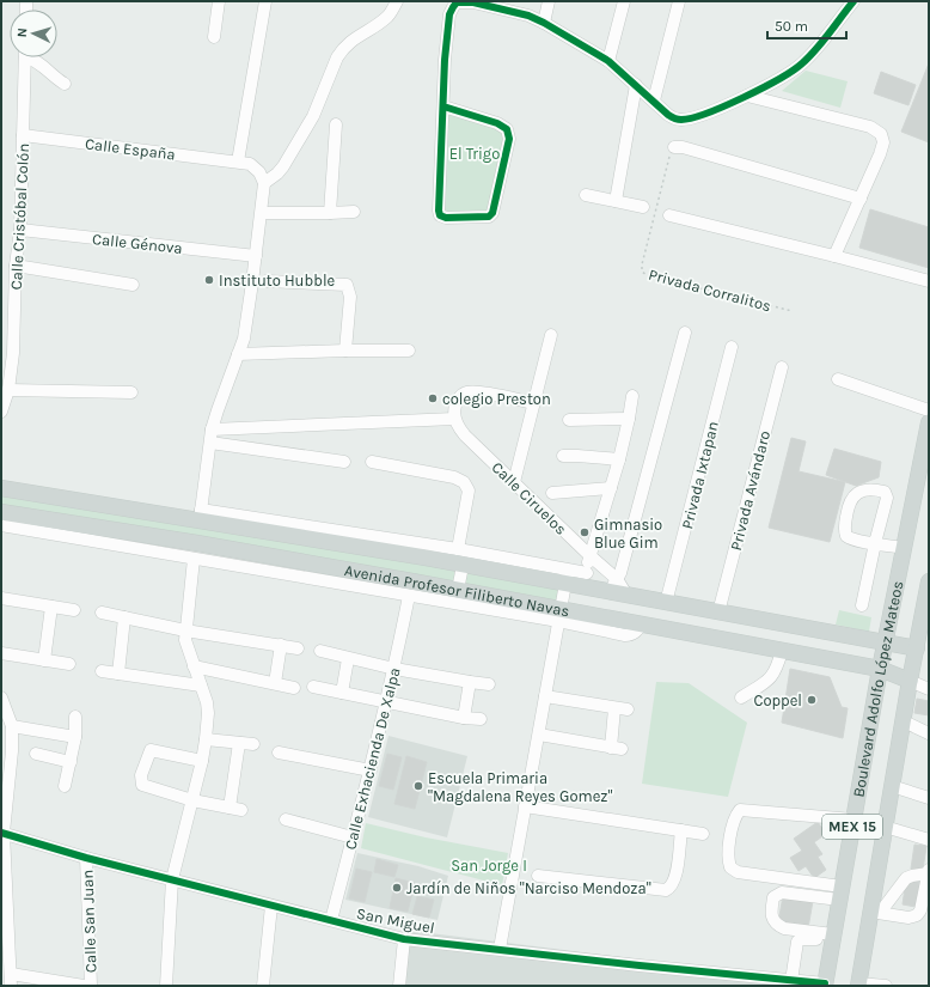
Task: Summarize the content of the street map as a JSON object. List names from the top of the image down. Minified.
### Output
{"streets":{"main road":["Avenida Profesor Filiberto Navas","Boulevard Adolfo López Mateos","MEX 15"],"street":["Calle España","Calle Cristóbal Colón","Calle Génova","Privada Ixtapan","Privada Avándaro","Calle Ciruelos","Calle Exhacienda De Xalpa","San Miguel","Calle San Juan"],"path":["Privada Corralitos"]},"crossings":[["Calle España","Calle Cristóbal Colón"],["Calle Cristóbal Colón","Calle Génova"],["Privada Ixtapan","Avenida Profesor Filiberto Navas"],["Privada Avándaro","Avenida Profesor Filiberto Navas"],["Calle Ciruelos","Avenida Profesor Filiberto Navas"],["Avenida Profesor Filiberto Navas","Boulevard Adolfo López Mateos"],["Boulevard Adolfo López Mateos","San Miguel"],["Calle Exhacienda De Xalpa","San Miguel"],["San Miguel","Calle San Juan"]],"parks":["El Trigo","San Jorge I"],"places":["Instituto Hubble","colegio Preston","Gimnasio Blue Gim","Coppel","Escuela Primaria \"Magdalena Reyes Gomez\"","Jardín de Niños \"Narciso Mendoza\""],"scale_bar":"50 m","north":"left"}
